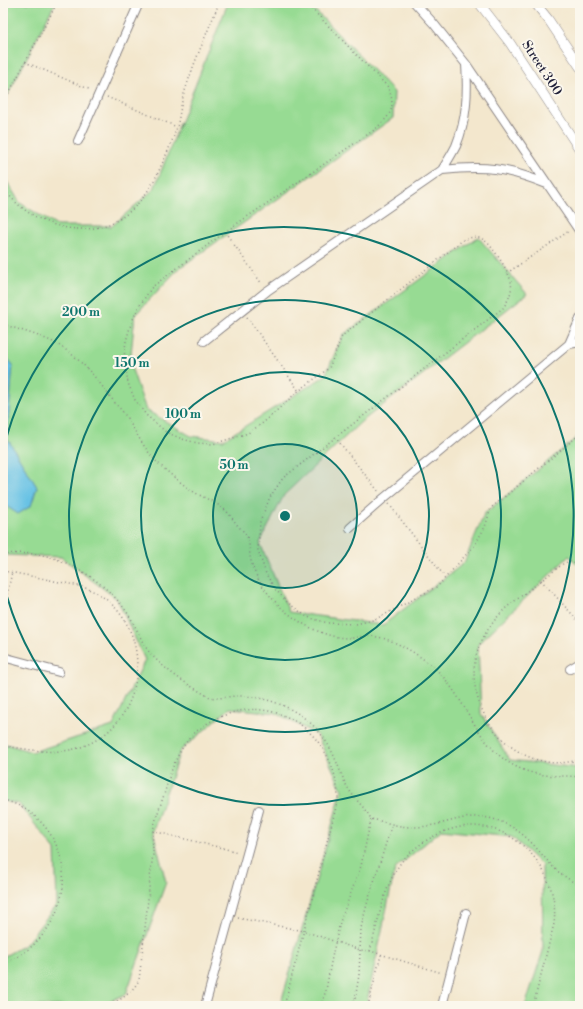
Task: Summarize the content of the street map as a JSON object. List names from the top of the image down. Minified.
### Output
{"streets":{"street":["Street 300"]},"rings":["200 m","150 m","100 m","50 m"]}
